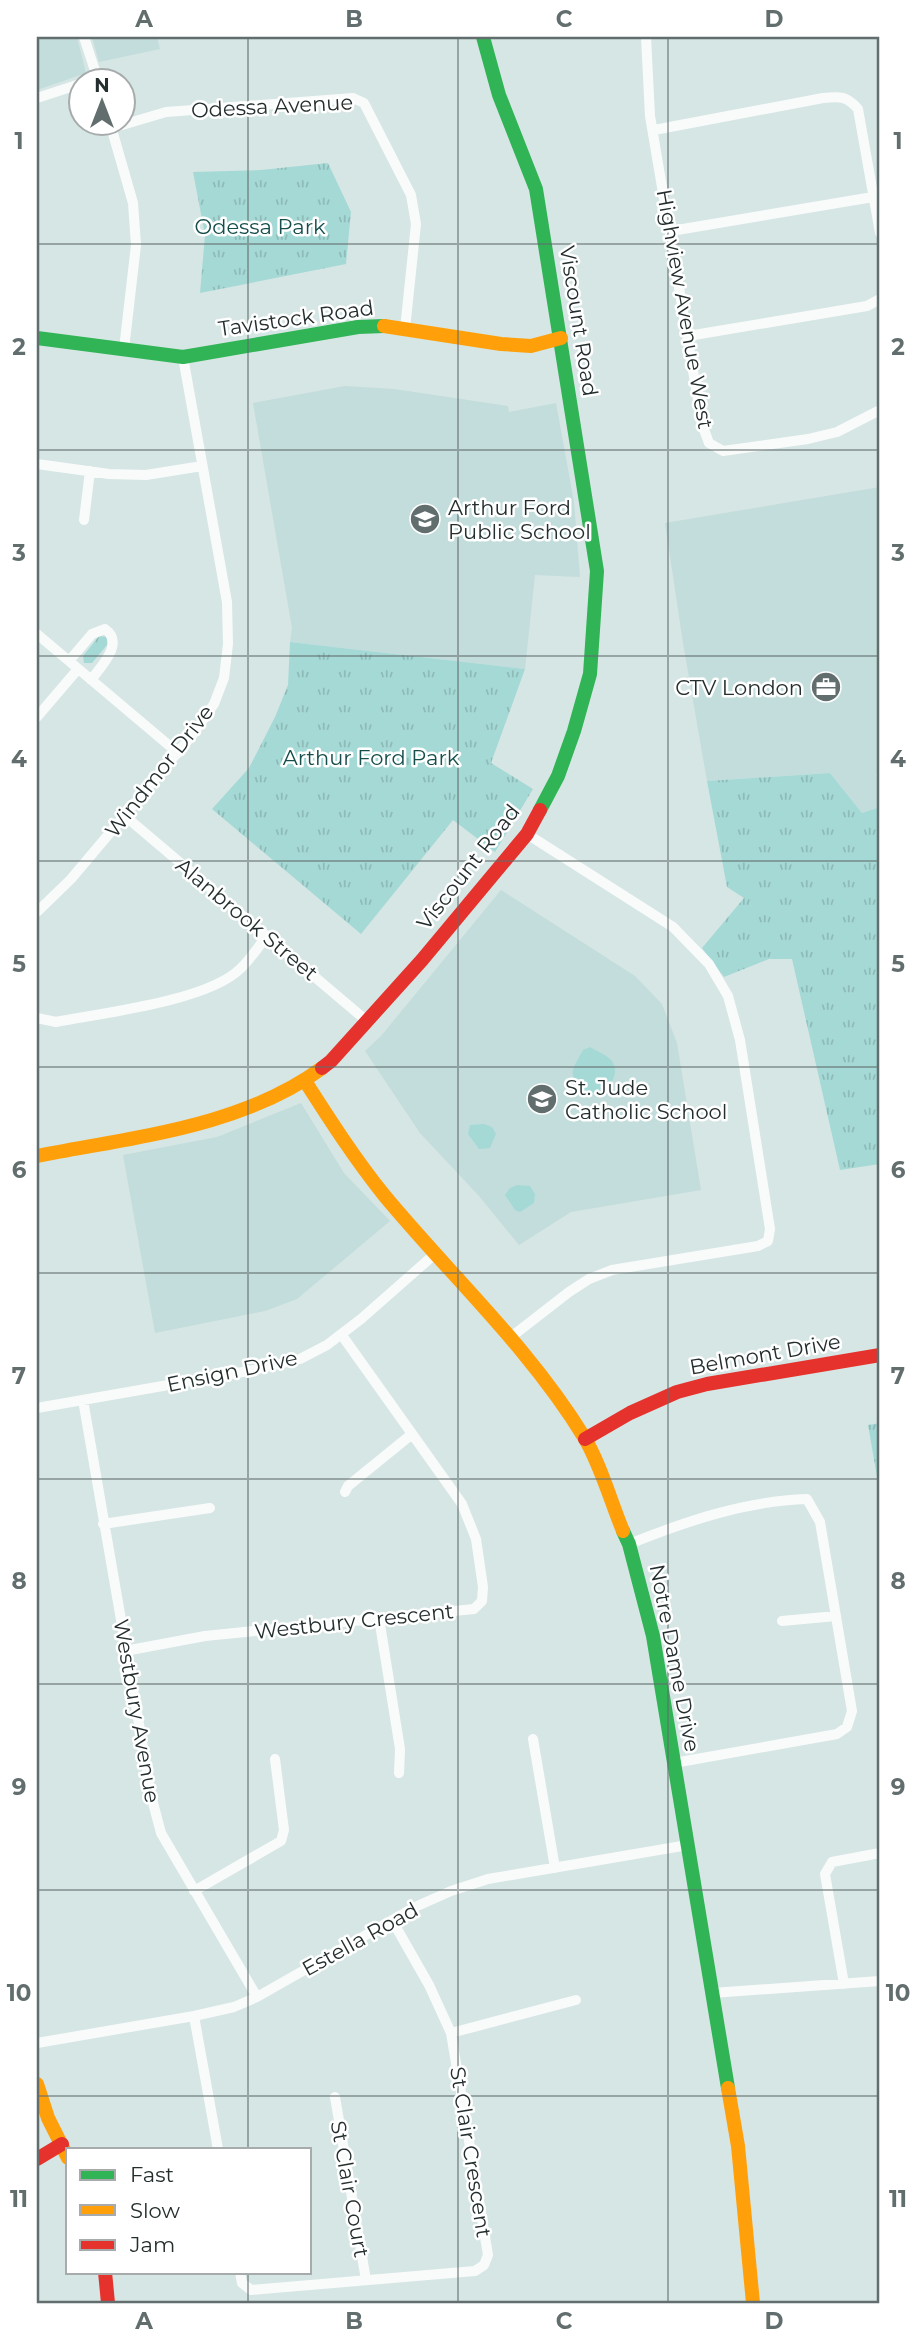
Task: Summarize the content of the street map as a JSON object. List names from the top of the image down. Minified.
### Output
{"streets":{"street":["Odessa Avenue","Highview Avenue West","Tavistock Road","Viscount Road","Windmor Drive","Alanbrook Street","Belmont Drive","Ensign Drive","Westbury Crescent","Notre Dame Drive","Westbury Avenue","Estella Road","St Clair Crescent","St Clair Court"]},"crossings":[["Odessa Avenue","Tavistock Road"],["Tavistock Road","Viscount Road"],["Tavistock Road","Windmor Drive"],["Viscount Road","Alanbrook Street"],["Viscount Road","Notre Dame Drive"],["Windmor Drive","Alanbrook Street"],["Belmont Drive","Notre Dame Drive"],["Ensign Drive","Westbury Crescent"],["Ensign Drive","Notre Dame Drive"],["Ensign Drive","Westbury Avenue"],["Westbury Crescent","Westbury Avenue"],["Notre Dame Drive","Estella Road"],["Westbury Avenue","Estella Road"],["Estella Road","St Clair Crescent"],["St Clair Crescent","St Clair Court"]],"parks":["Odessa Park","Arthur Ford Park"],"places":{"school or university":["Arthur Ford Public School","St. Jude Catholic School"],"office":["CTV London"]},"legend":["Fast","Slow","Jam"],"north":"top","grid":{"columns":["A","B","C","D"],"rows":["1","2","3","4","5","6","7","8","9","10","11"]}}
